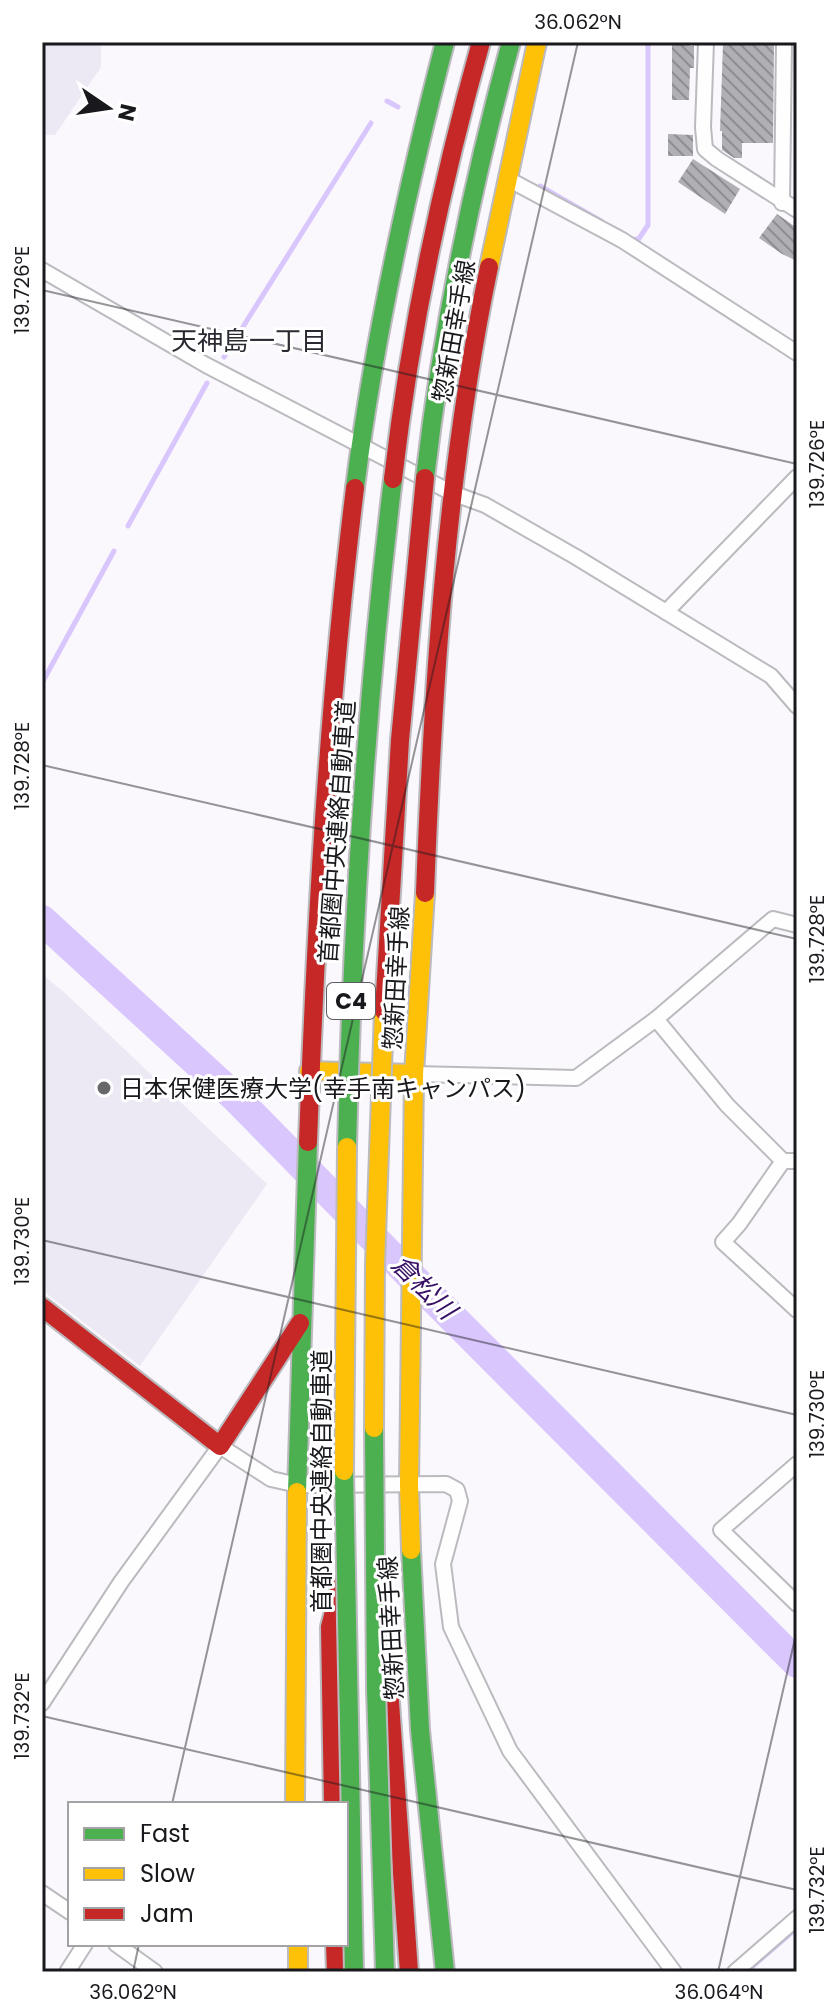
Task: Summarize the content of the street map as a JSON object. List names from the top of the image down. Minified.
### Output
{"streets":{"main road":["惣新田幸手線","首都圏中央連絡自動車道","C4"]},"districts":["天神島一丁目"],"water":["倉松川"],"places":["日本保健医療大学(幸手南キャンパス)"],"legend":["Fast","Slow","Jam"],"north":"right","coordinates":["36.062°N","139.726°E","139.728°E","139.730°E","139.732°E","36.064°N"]}
